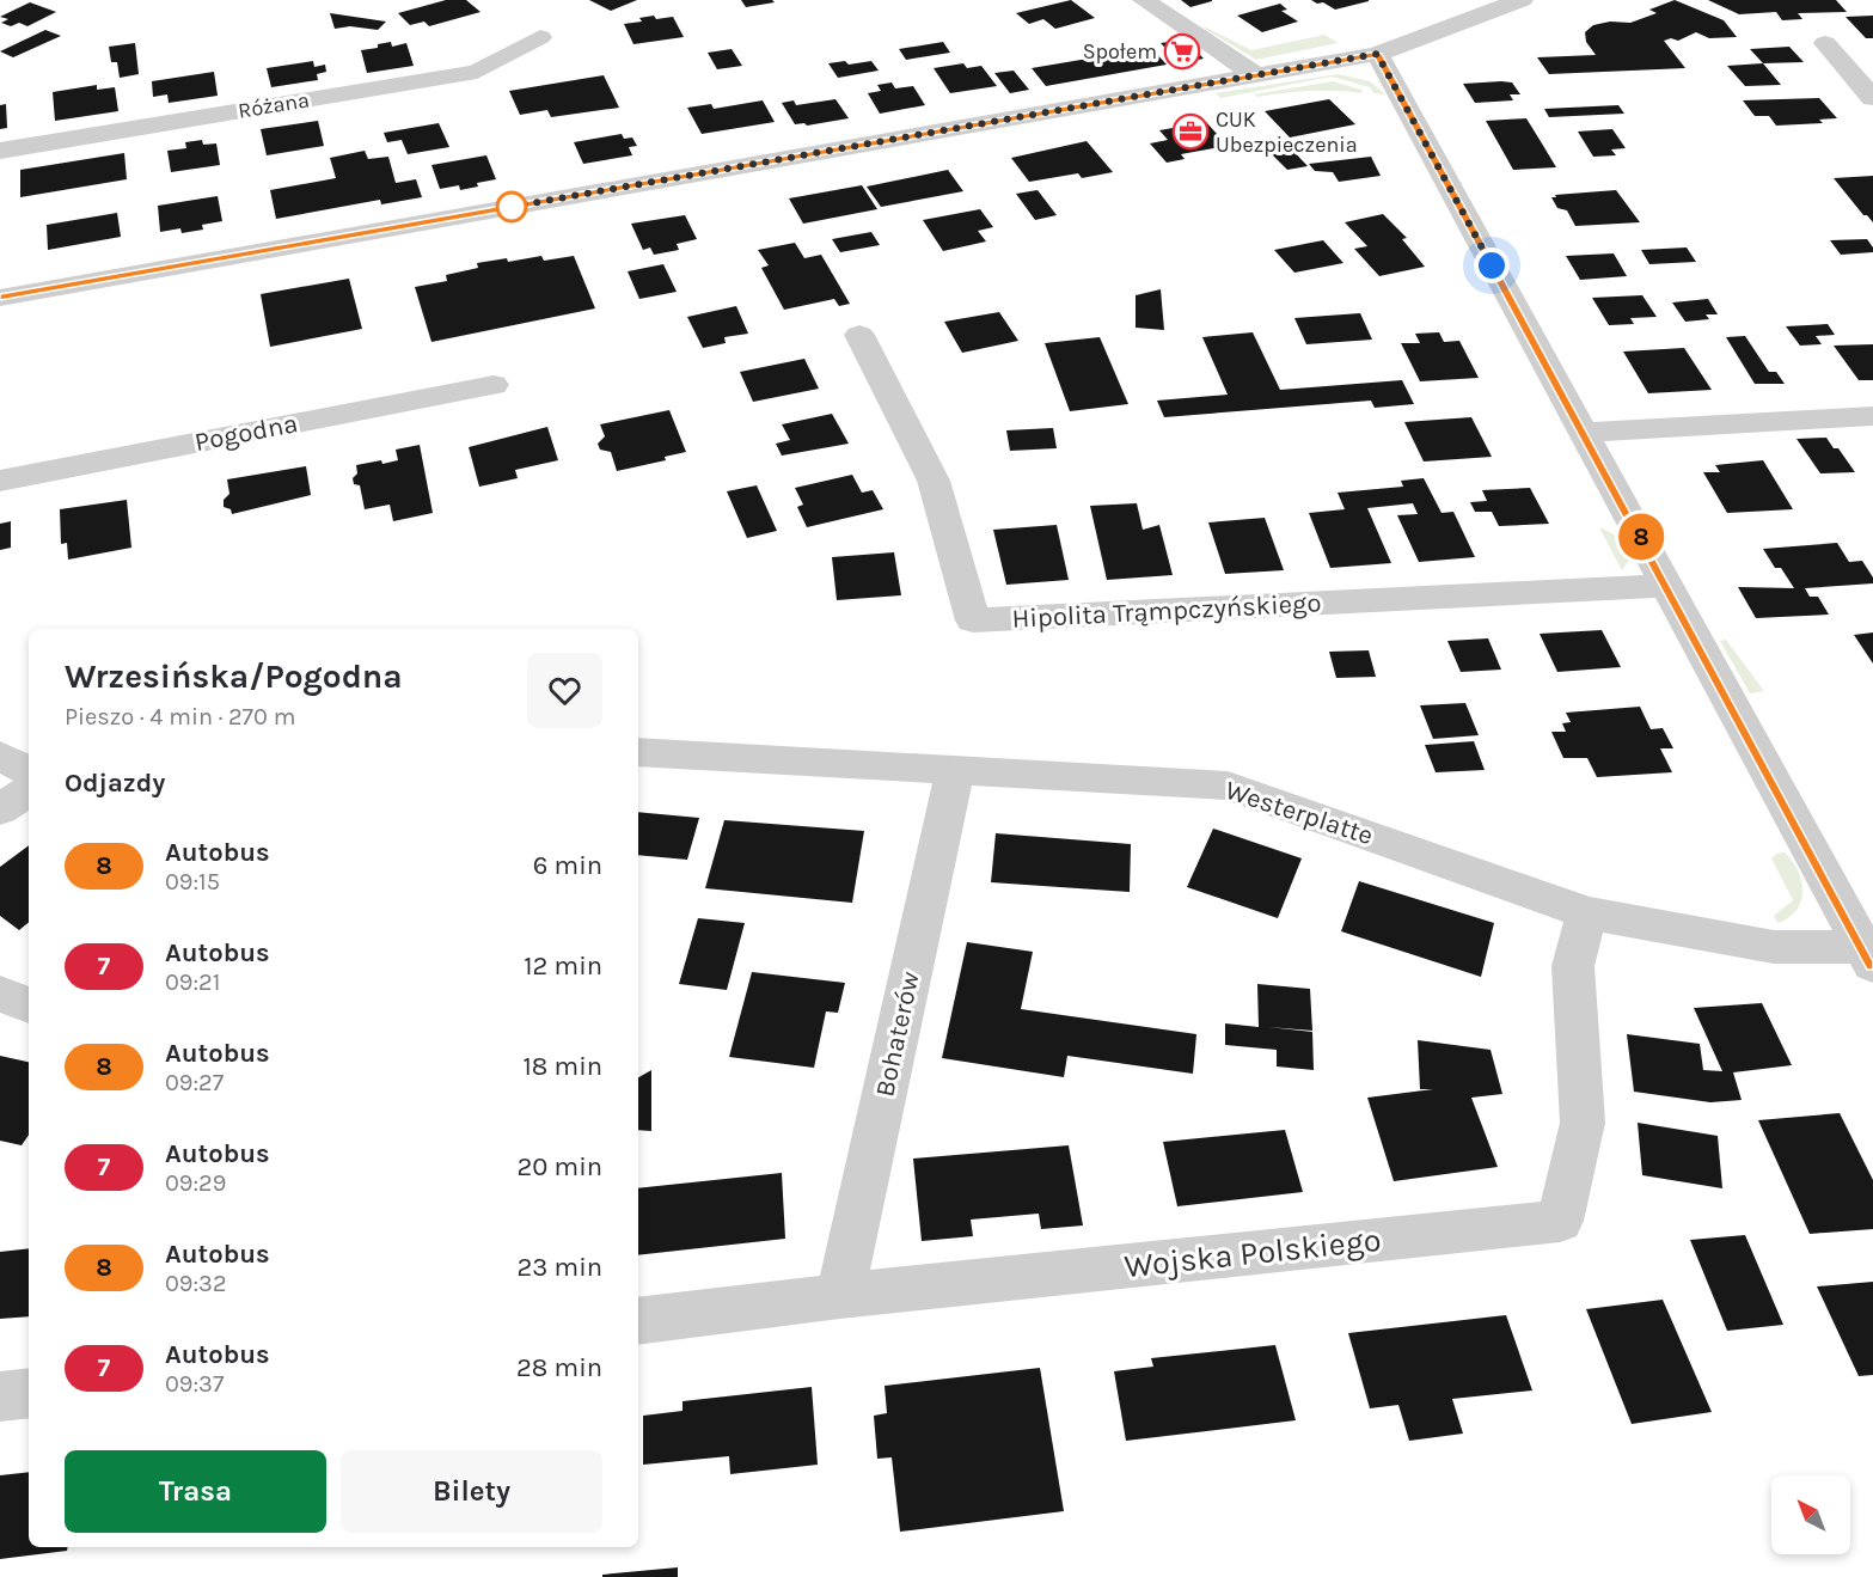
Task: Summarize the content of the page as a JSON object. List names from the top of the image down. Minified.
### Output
{"streets":{"street":["Różana","Pogodna","Hipolita Trąmpczyńskiego","Westerplatte","Bohaterów","Wojska Polskiego"]},"crossings":[["Westerplatte","Bohaterów"],["Westerplatte","Wojska Polskiego"],["Bohaterów","Wojska Polskiego"]],"places":{"supermarket":["Społem"],"office":["CUK Ubezpieczenia"]},"lines":["bus line 8"],"north":"top left","page":{"on_map":"8","heading":[["Wrzesińska/Pogodna","Pieszo · 4 min · 270 m"],"Odjazdy"],"list":[{"mark":"8","name":"Autobus","note":"09:15","value":"6 min"},{"mark":"7","name":"Autobus","note":"09:21","value":"12 min"},{"mark":"8","name":"Autobus","note":"09:27","value":"18 min"},{"mark":"7","name":"Autobus","note":"09:29","value":"20 min"},{"mark":"8","name":"Autobus","note":"09:32","value":"23 min"},{"mark":"7","name":"Autobus","note":"09:37","value":"28 min"}],"buttons":["Trasa","Bilety"]}}
